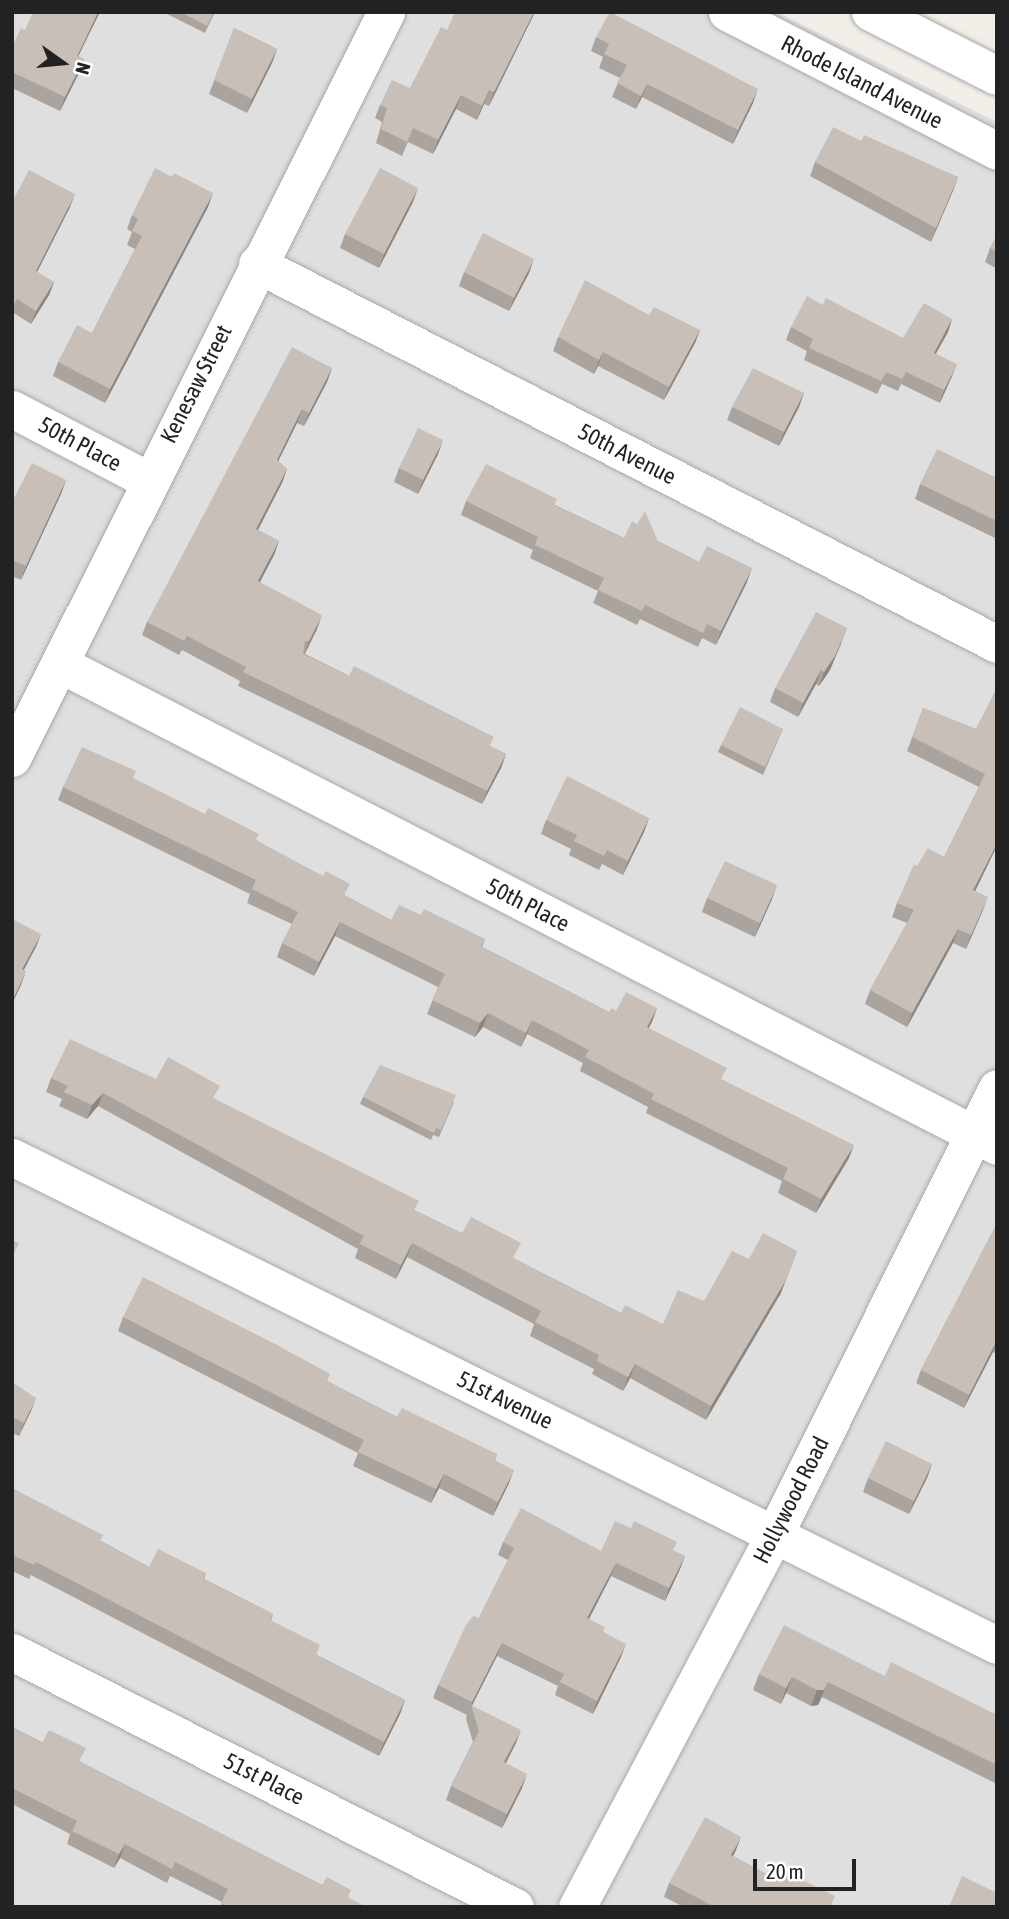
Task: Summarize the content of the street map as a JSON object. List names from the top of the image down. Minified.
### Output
{"streets":{"street":["Rhode Island Avenue","Kenesaw Street","50th Place","50th Avenue","51st Avenue","Hollywood Road","51st Place"]},"crossings":[["Kenesaw Street","50th Place"],["Kenesaw Street","50th Avenue"],["50th Place","Hollywood Road"],["51st Avenue","Hollywood Road"]],"scale_bar":"20 m","north":"right"}
